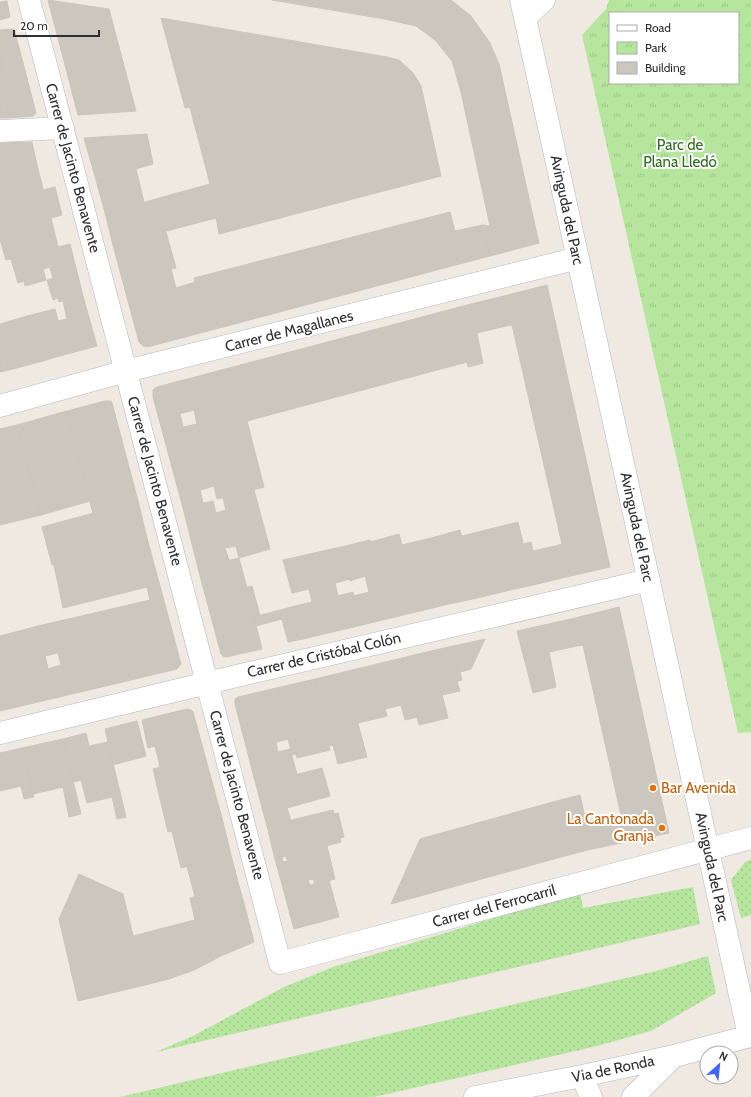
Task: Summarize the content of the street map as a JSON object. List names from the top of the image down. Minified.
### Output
{"streets":{"street":["Carrer de Jacinto Benavente","Avinguda del Parc","Carrer de Magallanes","Carrer de Cristóbal Colón","Carrer del Ferrocarril","Via de Ronda"]},"crossings":[["Carrer de Jacinto Benavente","Carrer de Magallanes"],["Carrer de Jacinto Benavente","Carrer de Cristóbal Colón"],["Carrer de Jacinto Benavente","Carrer del Ferrocarril"],["Avinguda del Parc","Carrer de Magallanes"],["Avinguda del Parc","Carrer de Cristóbal Colón"],["Avinguda del Parc","Carrer del Ferrocarril"],["Avinguda del Parc","Via de Ronda"]],"parks":["Parc de Plana Lledó"],"places":["Bar Avenida","La Cantonada Granja"],"legend":["Road","Park","Building"],"scale_bar":"20 m","north":"top right"}
